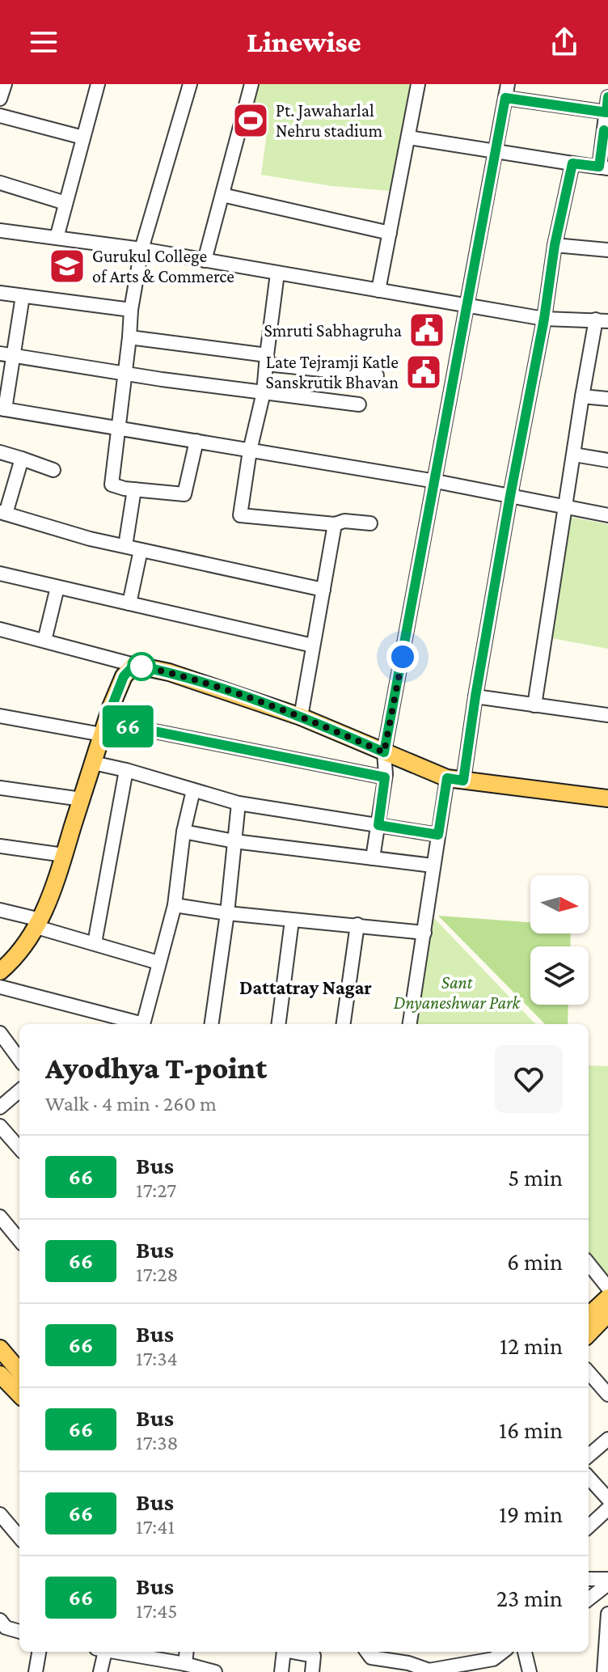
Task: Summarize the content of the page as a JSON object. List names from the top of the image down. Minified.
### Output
{"districts":["Dattatray Nagar"],"parks":["Sant Dnyaneshwar Park"],"places":{"sports":["Pt. Jawaharlal Nehru stadium"],"school or university":["Gurukul College of Arts & Commerce"],"public building":["Smruti Sabhagruha","Late Tejramji Katle Sanskrutik Bhavan"]},"lines":["bus line 66"],"north":"right","page":{"header":"Linewise","on_map":"66","heading":["Ayodhya T-point","Walk · 4 min · 260 m"],"list":[{"mark":"66","name":"Bus","note":"17:27","value":"5 min"},{"mark":"66","name":"Bus","note":"17:28","value":"6 min"},{"mark":"66","name":"Bus","note":"17:34","value":"12 min"},{"mark":"66","name":"Bus","note":"17:38","value":"16 min"},{"mark":"66","name":"Bus","note":"17:41","value":"19 min"},{"mark":"66","name":"Bus","note":"17:45","value":"23 min"}]}}
